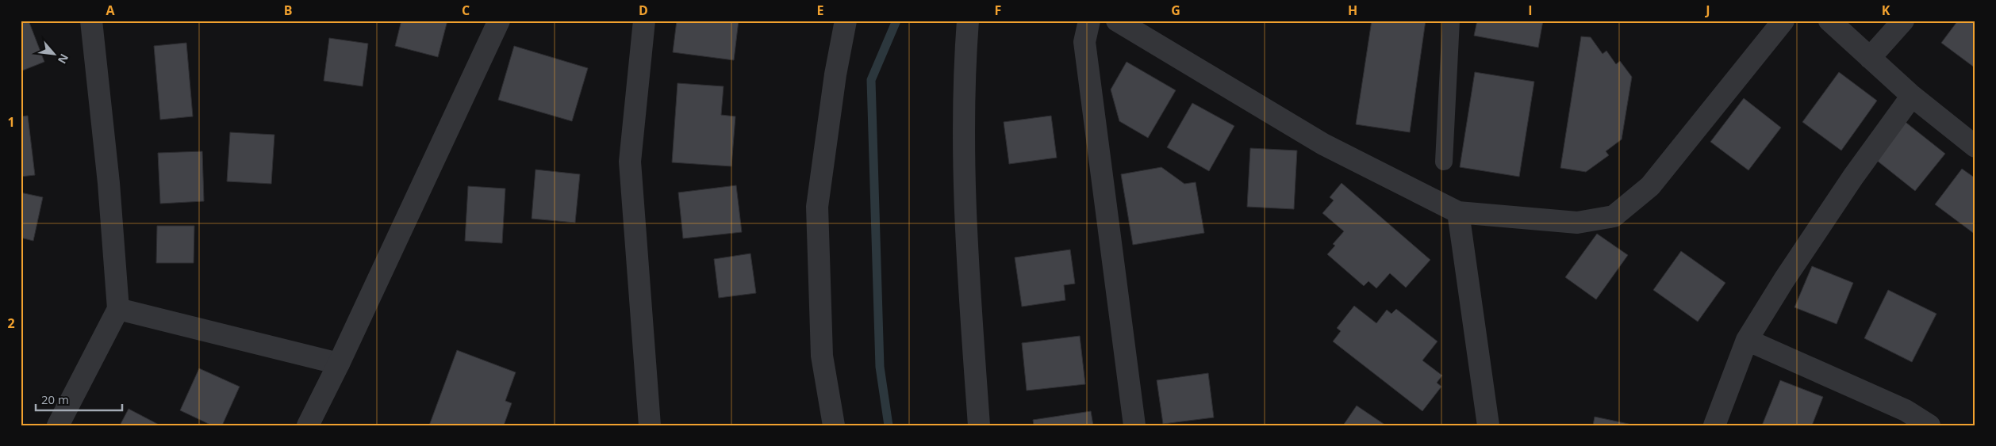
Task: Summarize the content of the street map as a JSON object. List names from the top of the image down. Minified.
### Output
{"scale_bar":"20 m","north":"bottom right","grid":{"columns":["A","B","C","D","E","F","G","H","I","J","K"],"rows":["1","2"]}}
